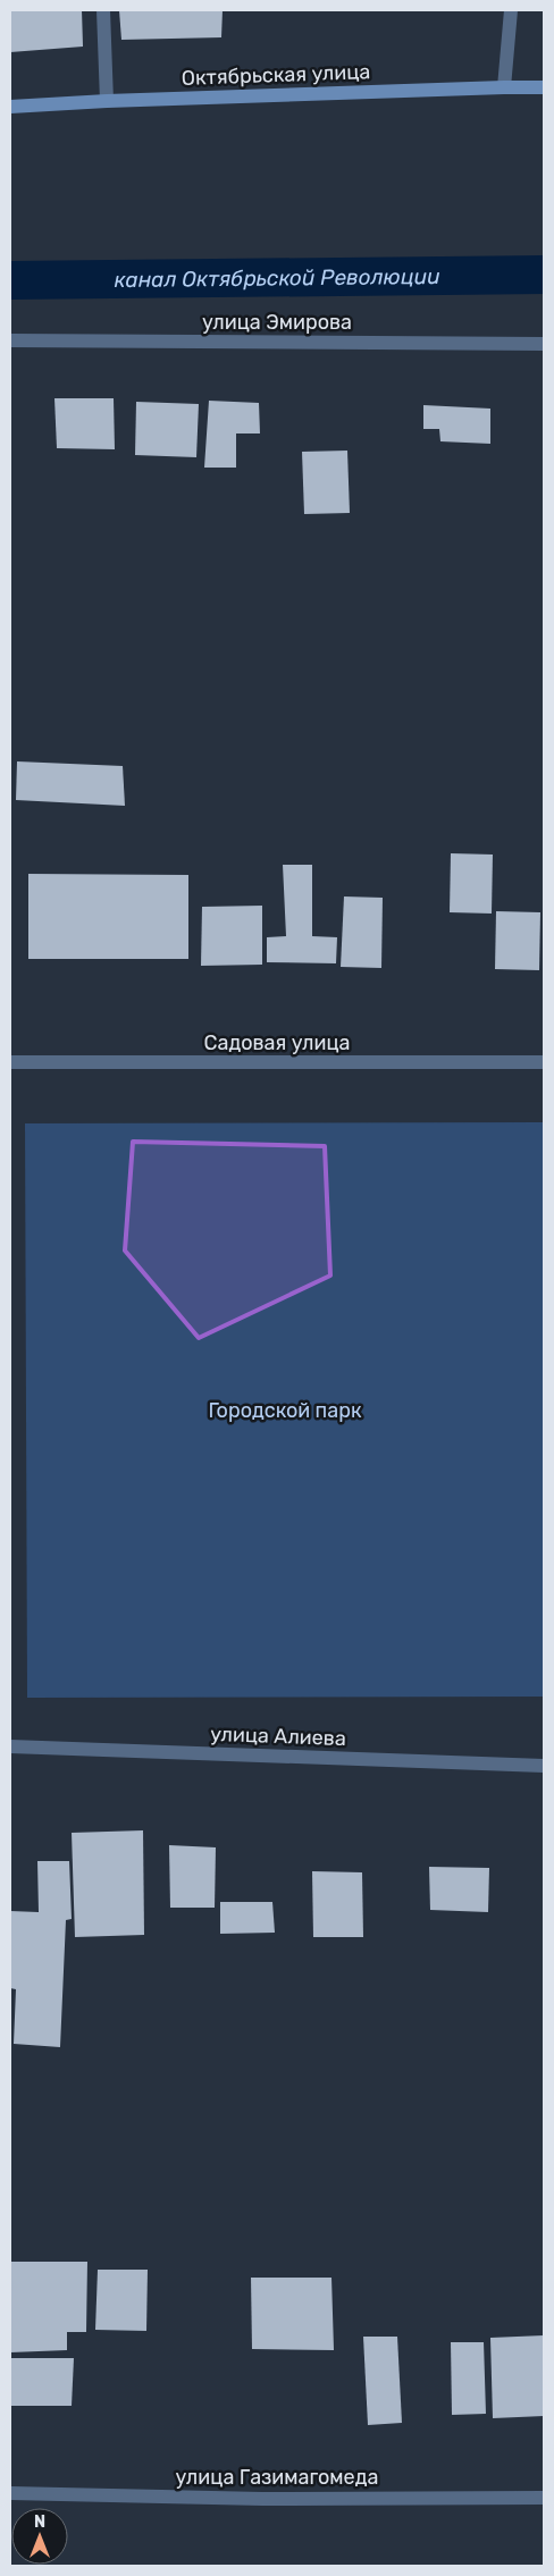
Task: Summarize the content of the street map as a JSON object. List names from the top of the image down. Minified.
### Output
{"streets":{"street":["Октябрьская улица","улица Эмирова","Садовая улица","улица Алиева","улица Газимагомеда"]},"water":["канал Октябрьской Революции"],"parks":["Городской парк"],"north":"top"}
